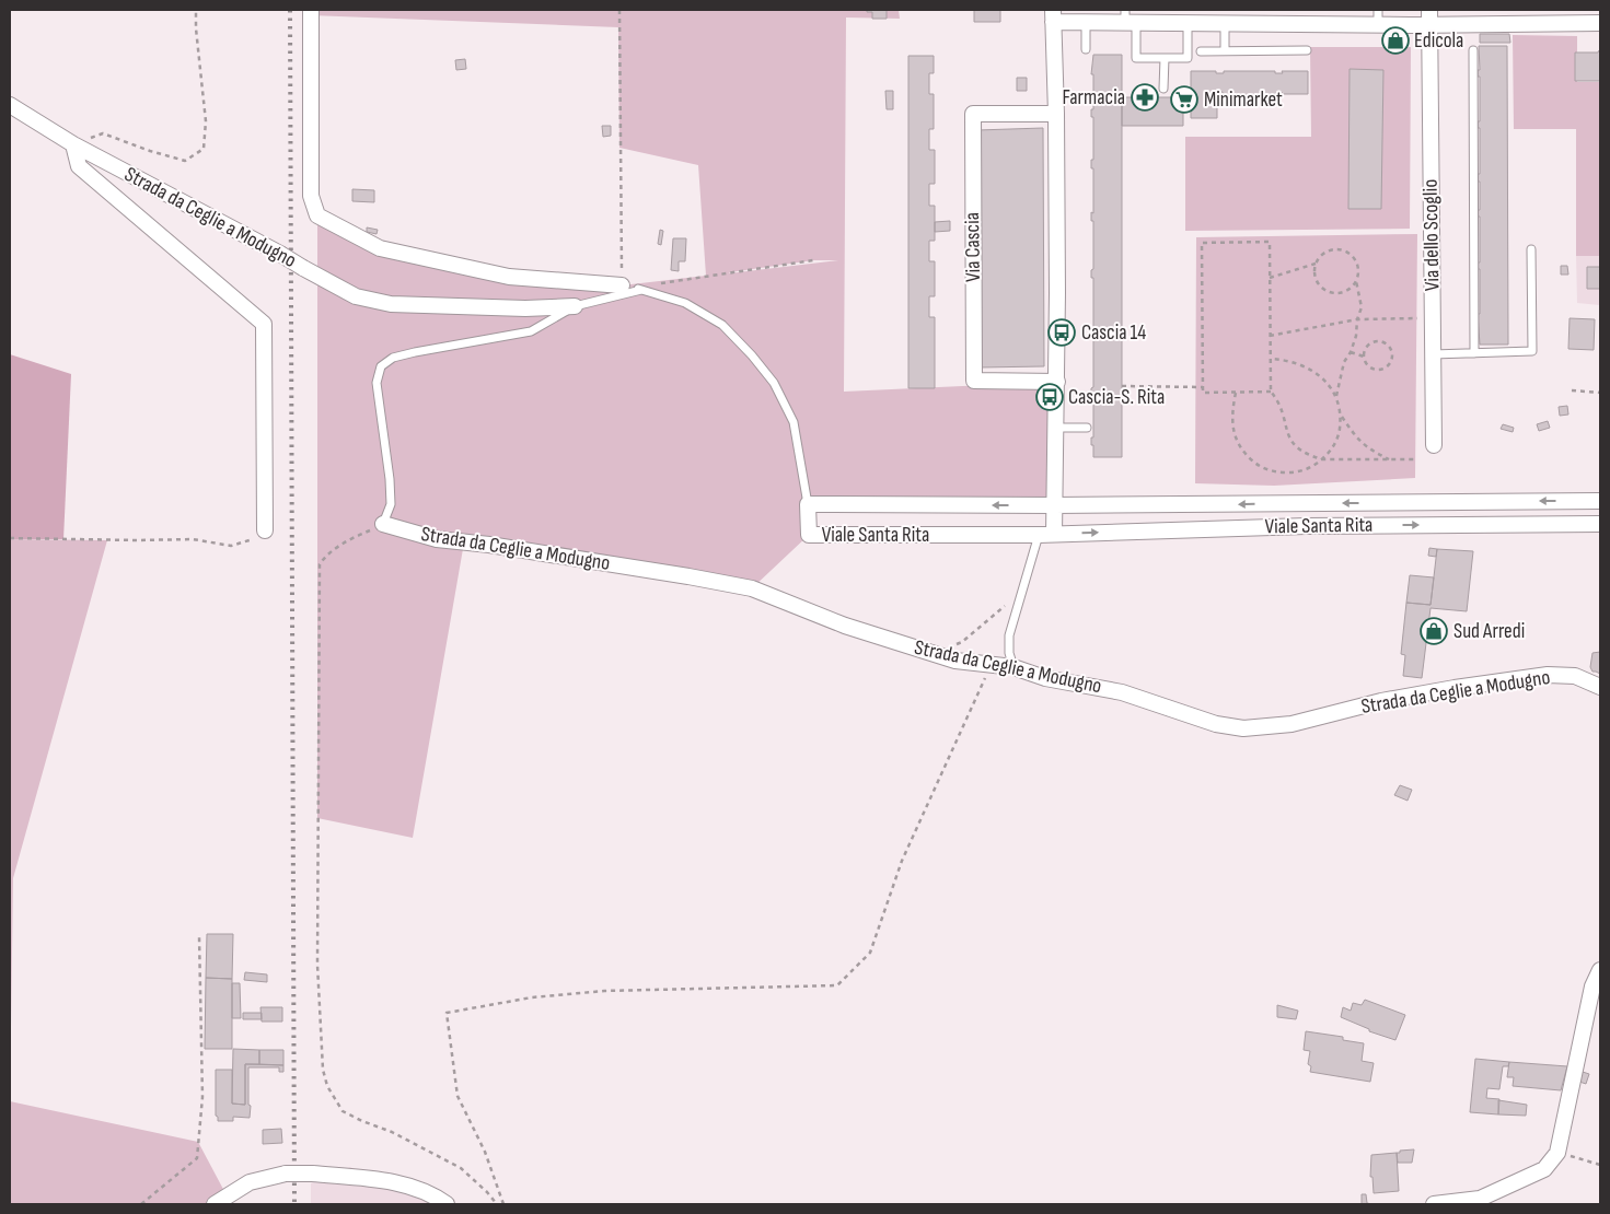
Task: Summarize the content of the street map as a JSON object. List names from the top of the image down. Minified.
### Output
{"streets":{"street":["Strada da Ceglie a Modugno","Via dello Scoglio","Via Cascia","Viale Santa Rita"]},"places":{"shop":["Edicola","Sud Arredi"],"pharmacy":["Farmacia"],"supermarket":["Minimarket"],"bus stop":["Cascia 14","Cascia-S. Rita"]}}
